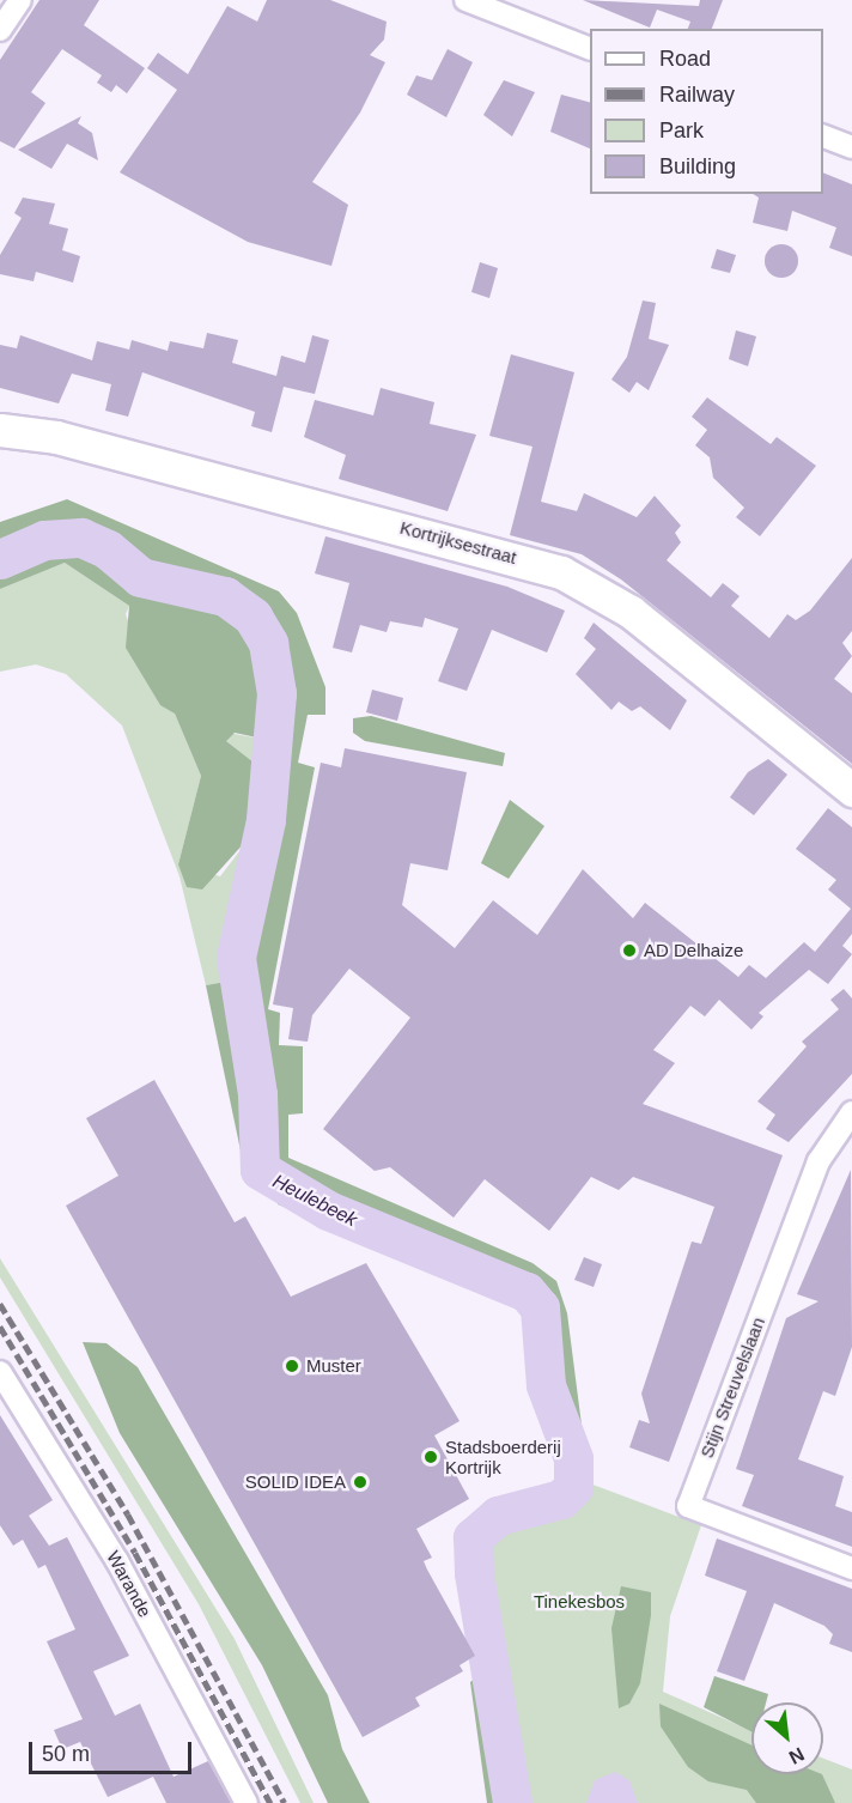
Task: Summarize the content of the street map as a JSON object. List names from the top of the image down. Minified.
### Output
{"streets":{"street":["Kortrijksestraat","Stijn Streuvelslaan","Warande"]},"water":["Heulebeek"],"parks":["Tinekesbos"],"places":["AD Delhaize","Muster","Stadsboerderij Kortrijk","SOLID IDEA"],"legend":["Road","Railway","Park","Building"],"scale_bar":"50 m","north":"bottom right"}
